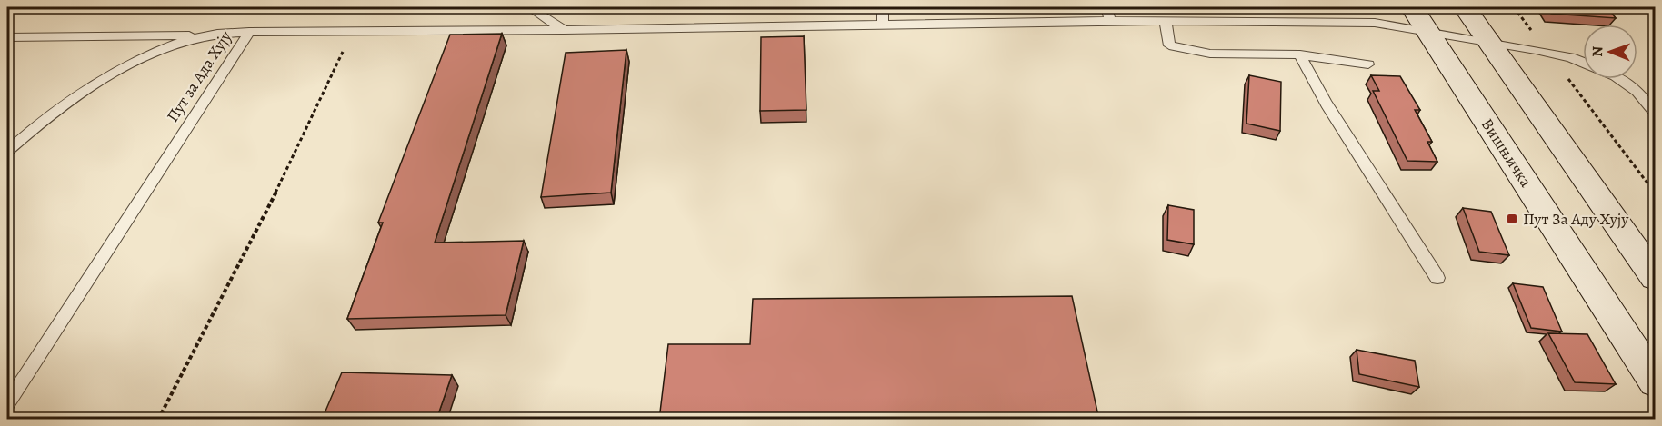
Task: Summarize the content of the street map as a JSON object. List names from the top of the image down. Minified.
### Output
{"streets":{"main road":["Вишњичка"],"lane":["Пут за Ада Хују"]},"crossings":[["Пут за Ада Хују","Вишњичка"]],"places":{"transit":["Пут За Аду Хују"]},"north":"left"}
